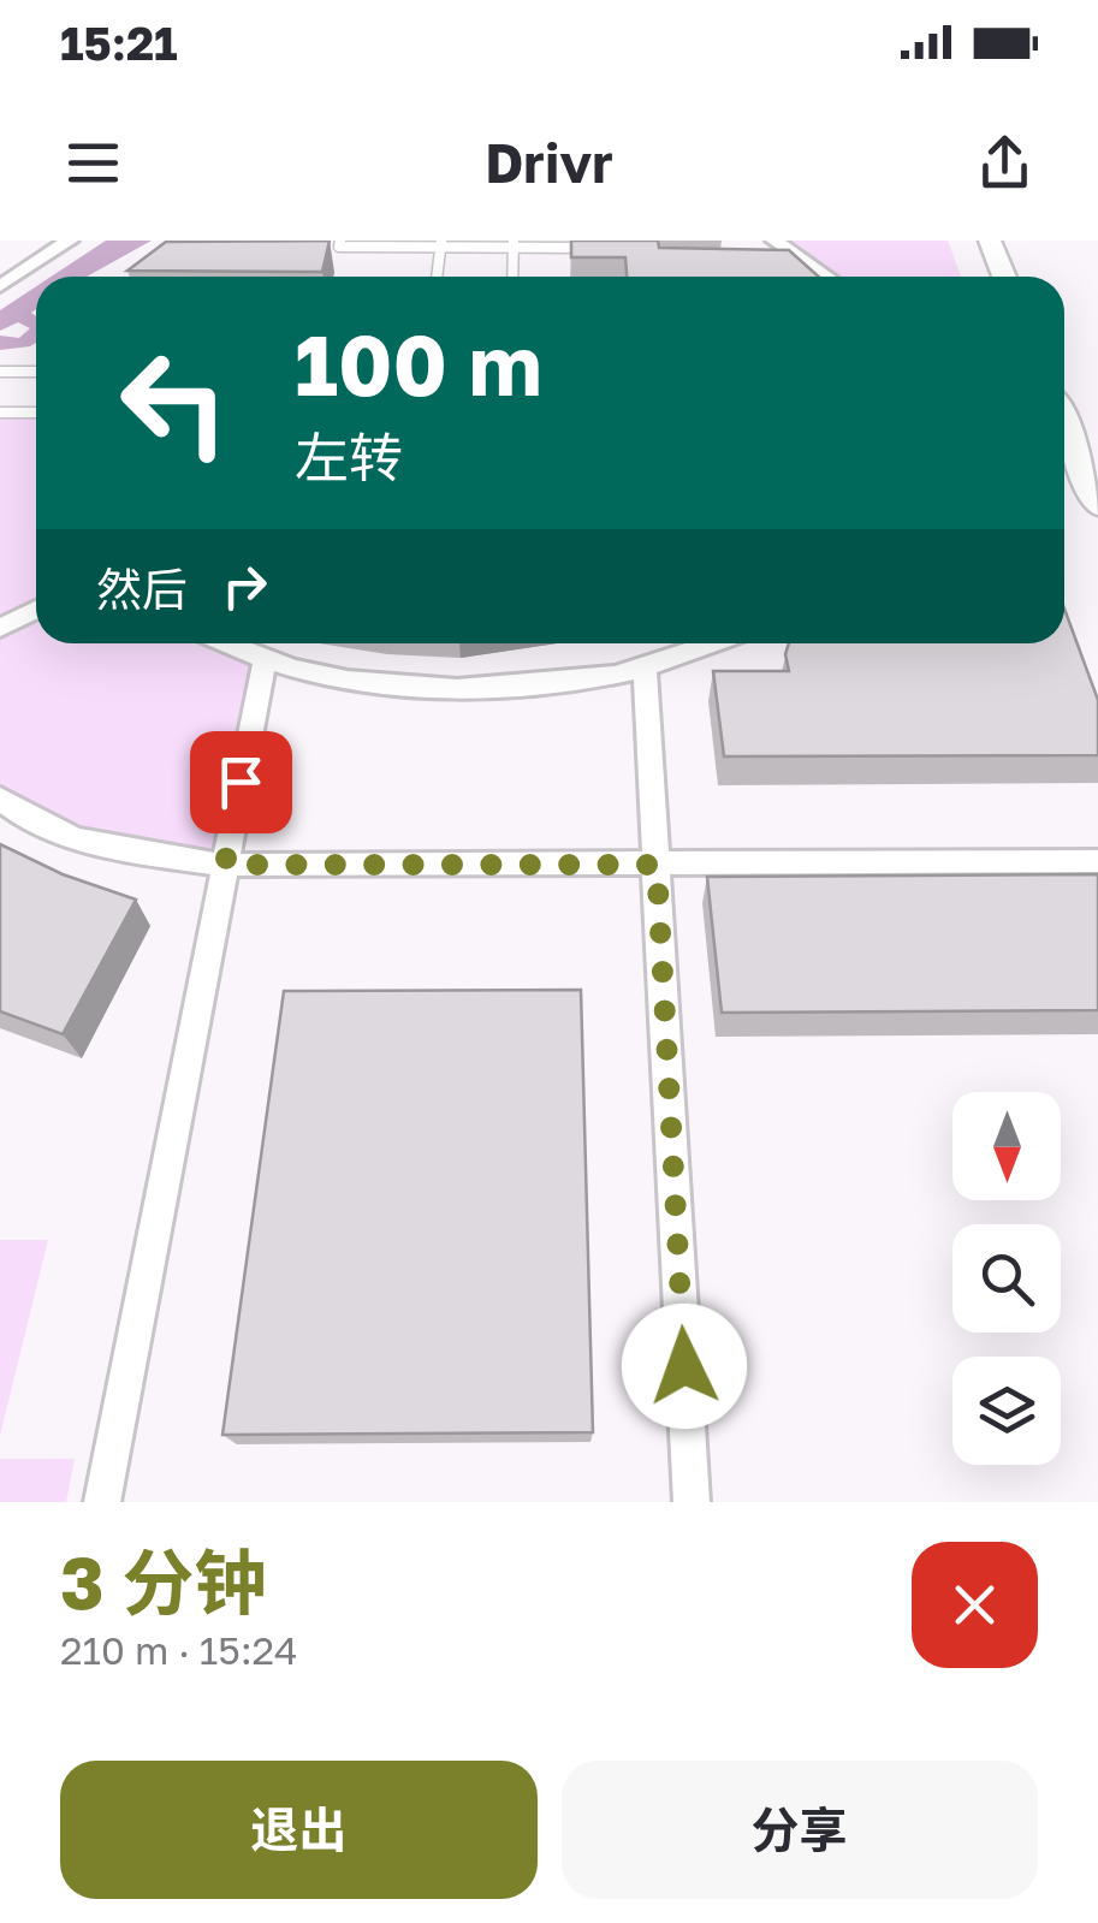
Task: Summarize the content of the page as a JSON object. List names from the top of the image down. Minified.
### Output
{"north":"bottom","page":{"status":"15:21","header":"Drivr","turn":["100 m","左转"],"then":"然后","heading":["3 分钟","210 m · 15:24"],"buttons":["退出","分享"]}}
